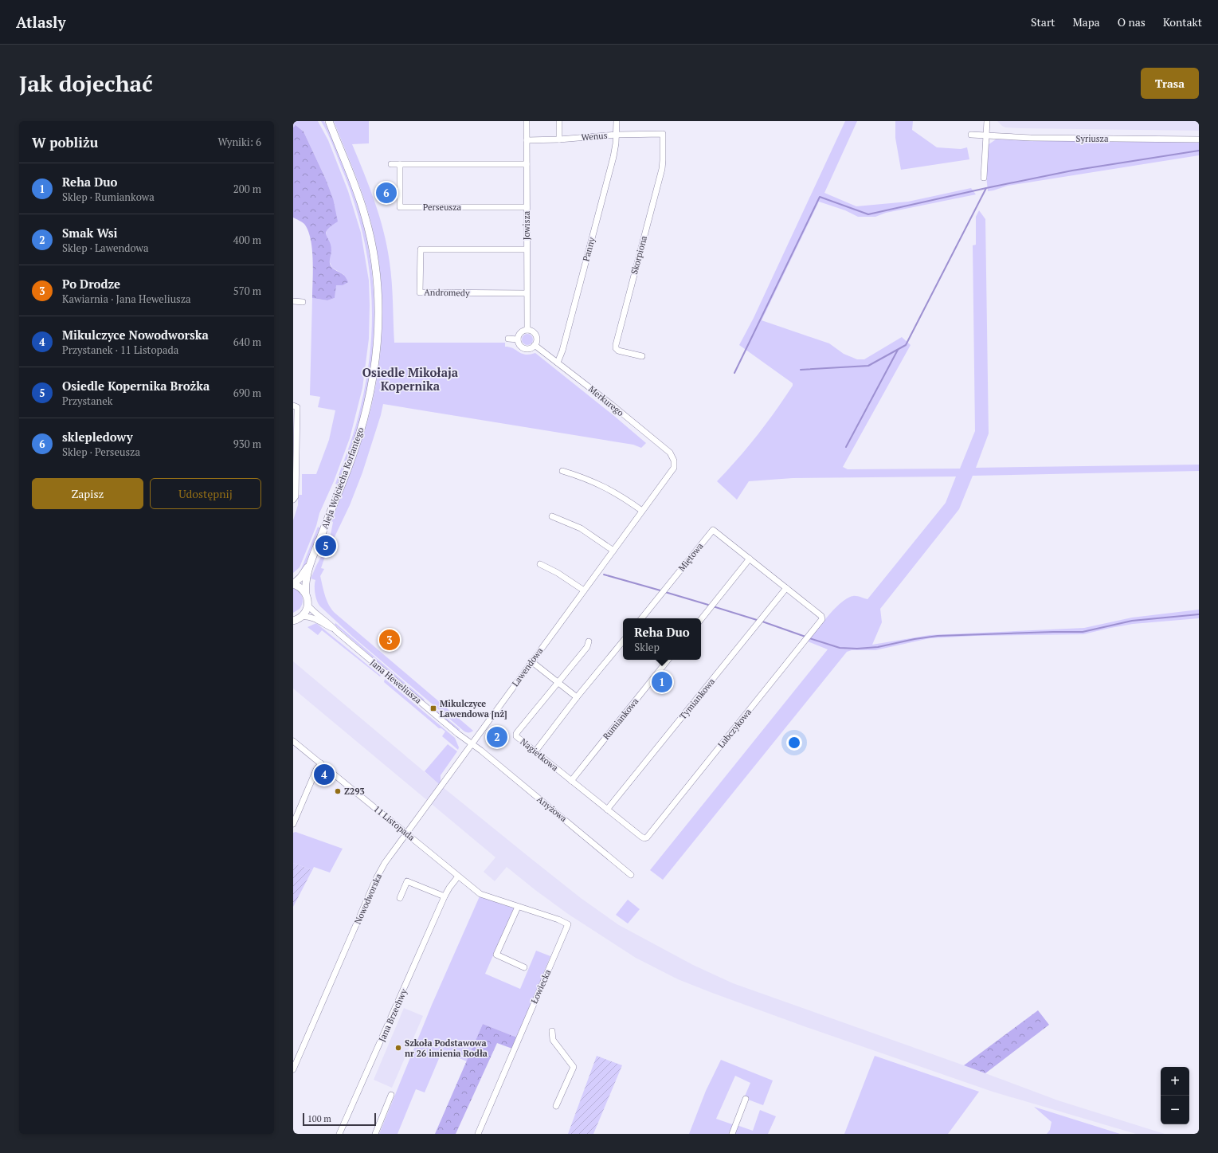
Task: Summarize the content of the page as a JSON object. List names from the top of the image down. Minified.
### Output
{"streets":{"main road":["Aleja Wojciecha Korfantego"],"street":["Wenus","Syriusza","Perseusza","Jowisza","Panny","Skorpiona","Andromedy","Merkurego","Miętowa","Lawendowa","Jana Heweliusza","Tymiankowa","Rumiankowa","Lubczykowa","Nagietkowa","Anyżowa","11 Listopada","Nowodworska","Łowiecka","Jana Brzechwy"]},"crossings":[["Wenus","Jowisza"],["Wenus","Panny"],["Wenus","Skorpiona"],["Perseusza","Jowisza"],["Jowisza","Andromedy"],["Jowisza","Merkurego"],["Panny","Merkurego"],["Merkurego","Lawendowa"],["Aleja Wojciecha Korfantego","Jana Heweliusza"],["Miętowa","Lubczykowa"],["Lawendowa","Jana Heweliusza"],["Lawendowa","Anyżowa"],["Lawendowa","Nowodworska"],["Jana Heweliusza","Anyżowa"],["Jana Heweliusza","Nowodworska"],["Tymiankowa","Lubczykowa"],["Rumiankowa","Lubczykowa"],["Rumiankowa","Nagietkowa"],["Lubczykowa","Nagietkowa"],["Anyżowa","Nowodworska"],["11 Listopada","Nowodworska"],["11 Listopada","Łowiecka"],["11 Listopada","Jana Brzechwy"]],"districts":["Osiedle Mikołaja Kopernika"],"places":{"transit":["Mikulczyce Lawendowa [nż]"],"other":["Z293","Szkoła Podstawowa nr 26 imienia Rodła"]},"scale_bar":"100 m","page":{"header":"Atlasly","nav":["Start","Mapa","O nas","Kontakt"],"buttons":["Trasa",["Zapisz","Udostępnij"]],"title":"Jak dojechać","heading":["W pobliżu","Wyniki: 6"],"list":[{"mark":"1","name":"Reha Duo","note":"Sklep · Rumiankowa","value":"200 m"},{"mark":"2","name":"Smak Wsi","note":"Sklep · Lawendowa","value":"400 m"},{"mark":"3","name":"Po Drodze","note":"Kawiarnia · Jana Heweliusza","value":"570 m"},{"mark":"4","name":"Mikulczyce Nowodworska","note":"Przystanek · 11 Listopada","value":"640 m"},{"mark":"5","name":"Osiedle Kopernika Brożka","note":"Przystanek","value":"690 m"},{"mark":"6","name":"sklepledowy","note":"Sklep · Perseusza","value":"930 m"}],"pins":["6","5","3","1","2","4"],"popup":["Reha Duo","Sklep"],"map_buttons":["+","−"],"scale":"100 m"}}
